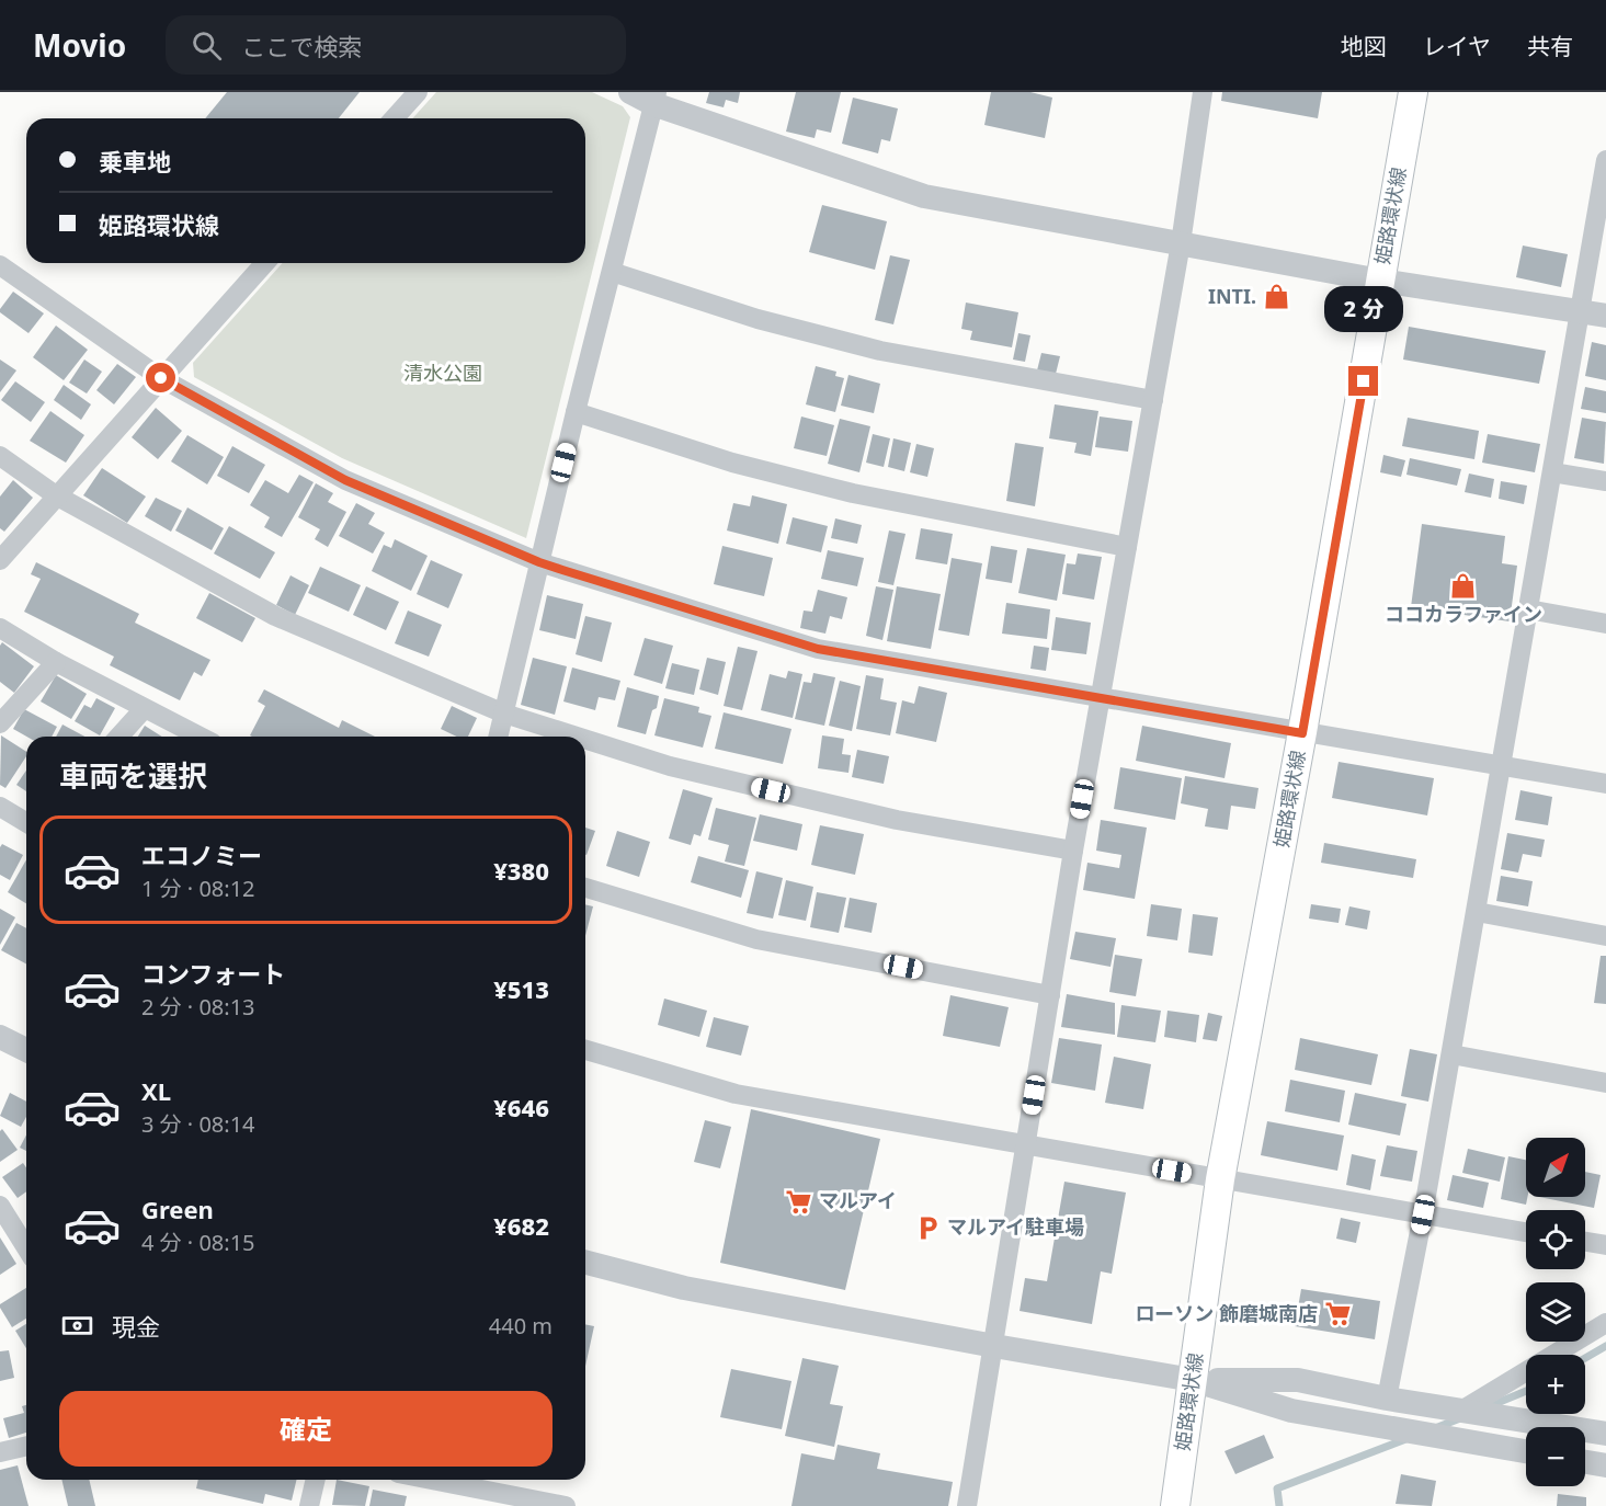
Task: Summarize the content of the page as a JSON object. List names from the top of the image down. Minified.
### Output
{"streets":{"main road":["姫路環状線"]},"parks":["清水公園"],"places":{"shop":["INTI.","ココカラファイン"],"supermarket":["マルアイ","ローソン 飾磨城南店"],"parking":["マルアイ駐車場"]},"north":"top right","page":{"header":"Movio","search":"ここで検索","nav":["地図","レイヤ","共有"],"banner":["乗車地","姫路環状線"],"bubble":"2 分","heading":"車両を選択","list":[{"name":"エコノミー","note":"1 分 · 08:12","value":"¥380"},{"name":"コンフォート","note":"2 分 · 08:13","value":"¥513"},{"name":"XL","note":"3 分 · 08:14","value":"¥646"},{"name":"Green","note":"4 分 · 08:15","value":"¥682"}],"map_buttons":["+","−"],"pay":["現金","440 m"],"buttons":"確定"}}
